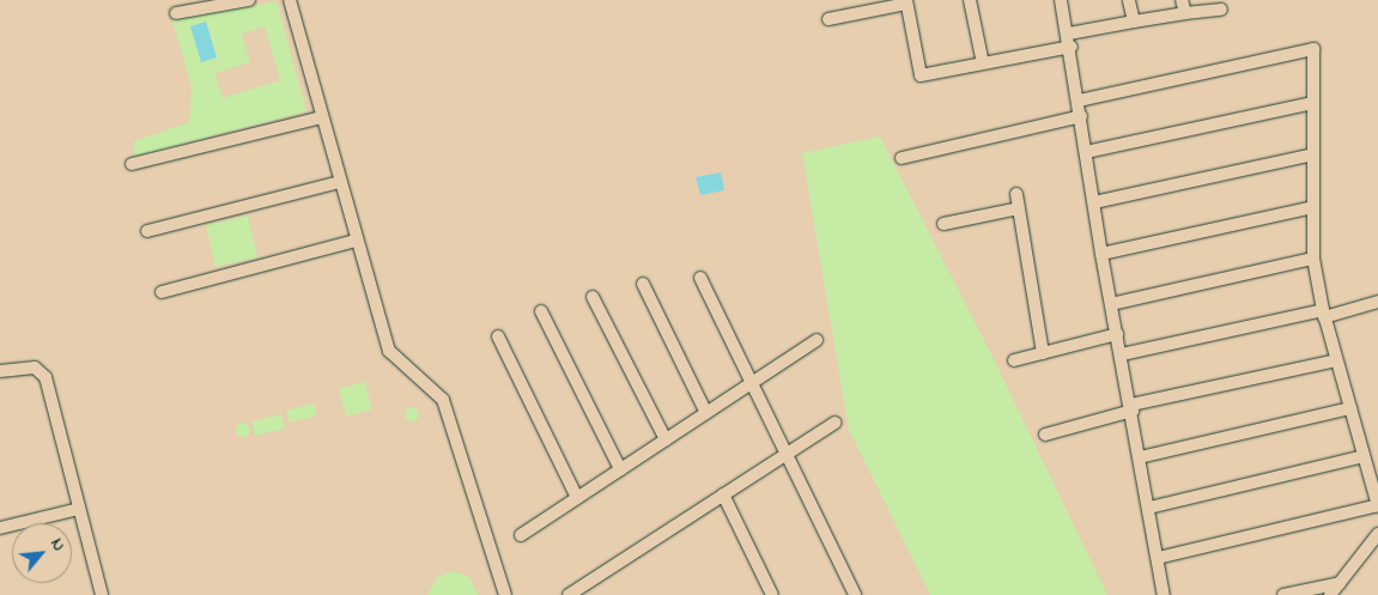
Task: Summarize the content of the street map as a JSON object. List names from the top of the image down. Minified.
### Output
{"north":"top right"}
